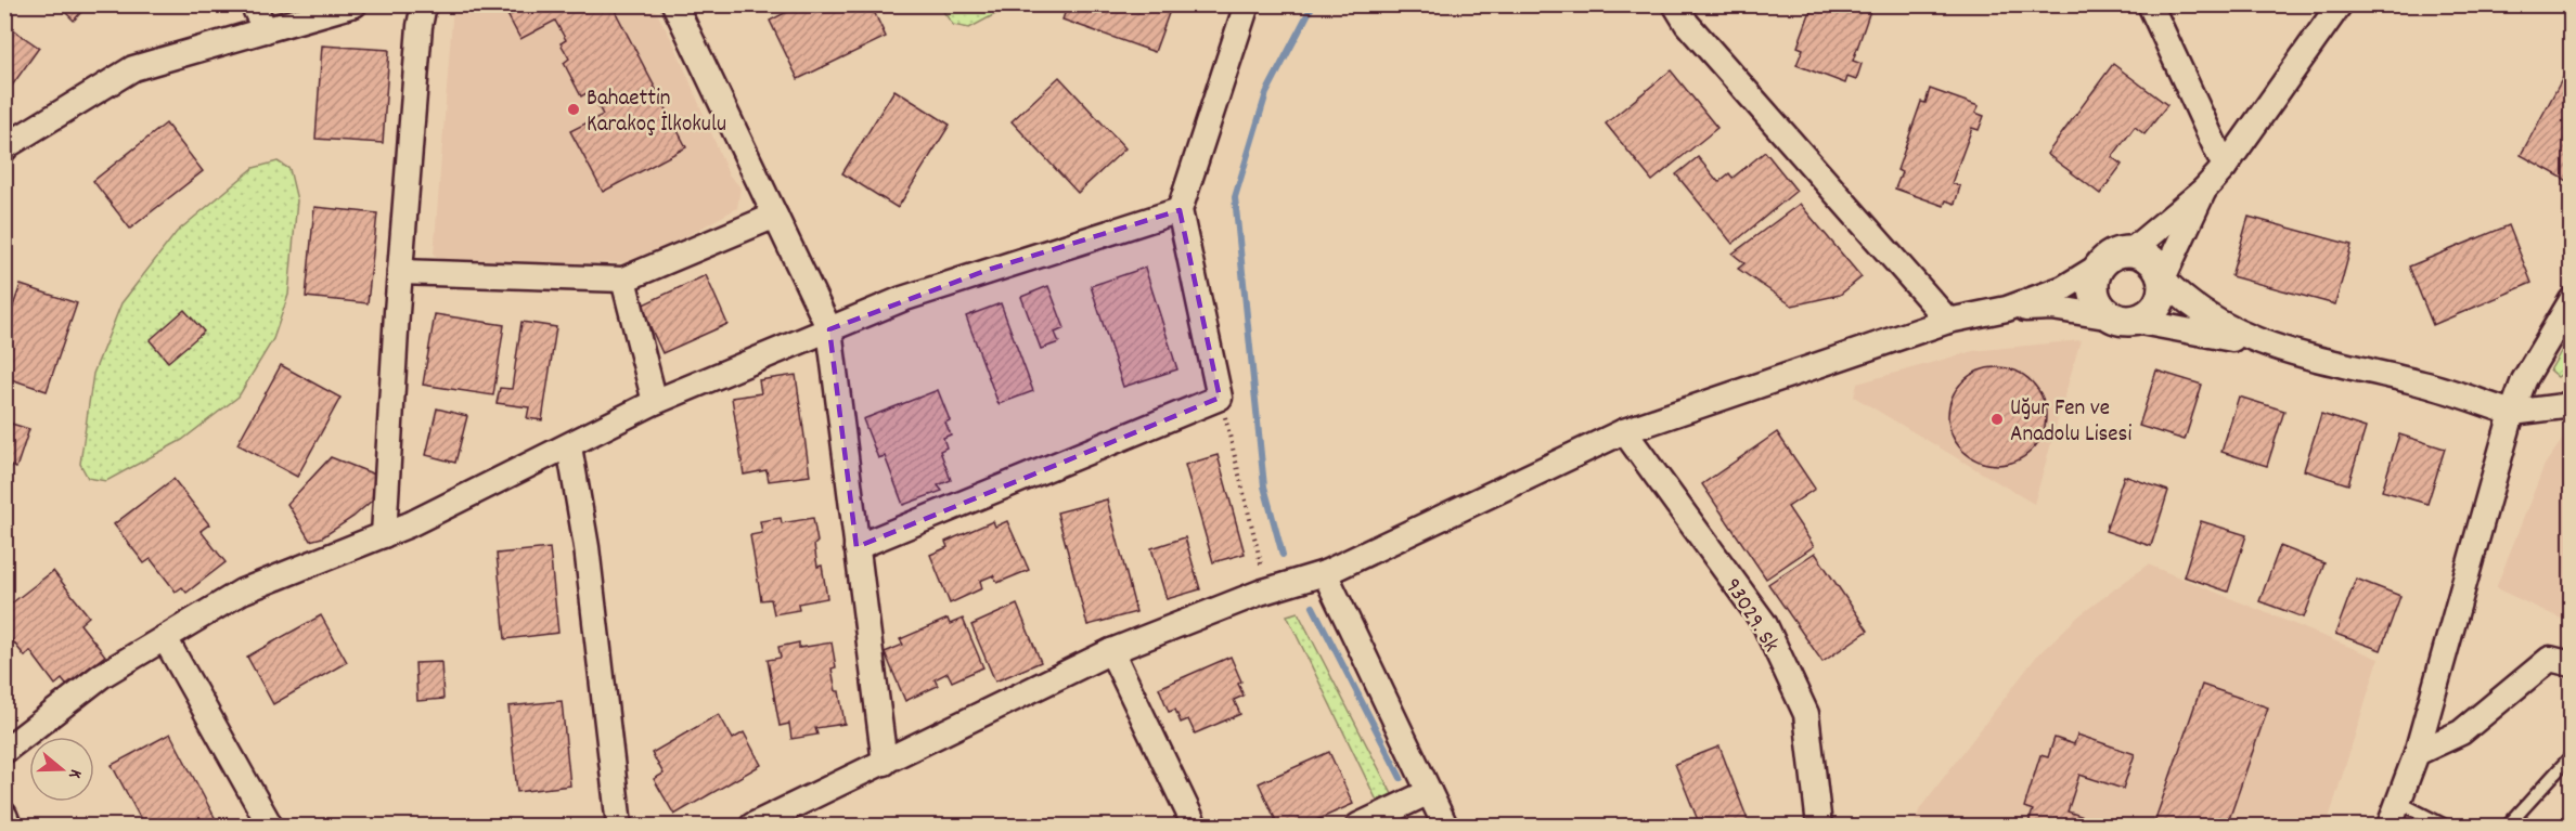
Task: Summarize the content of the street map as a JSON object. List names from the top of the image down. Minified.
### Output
{"streets":{"street":["93029. Sk"]},"places":["Bahaettin Karakoç İlkokulu","Uğur Fen ve Anadolu Lisesi"],"north":"right"}
